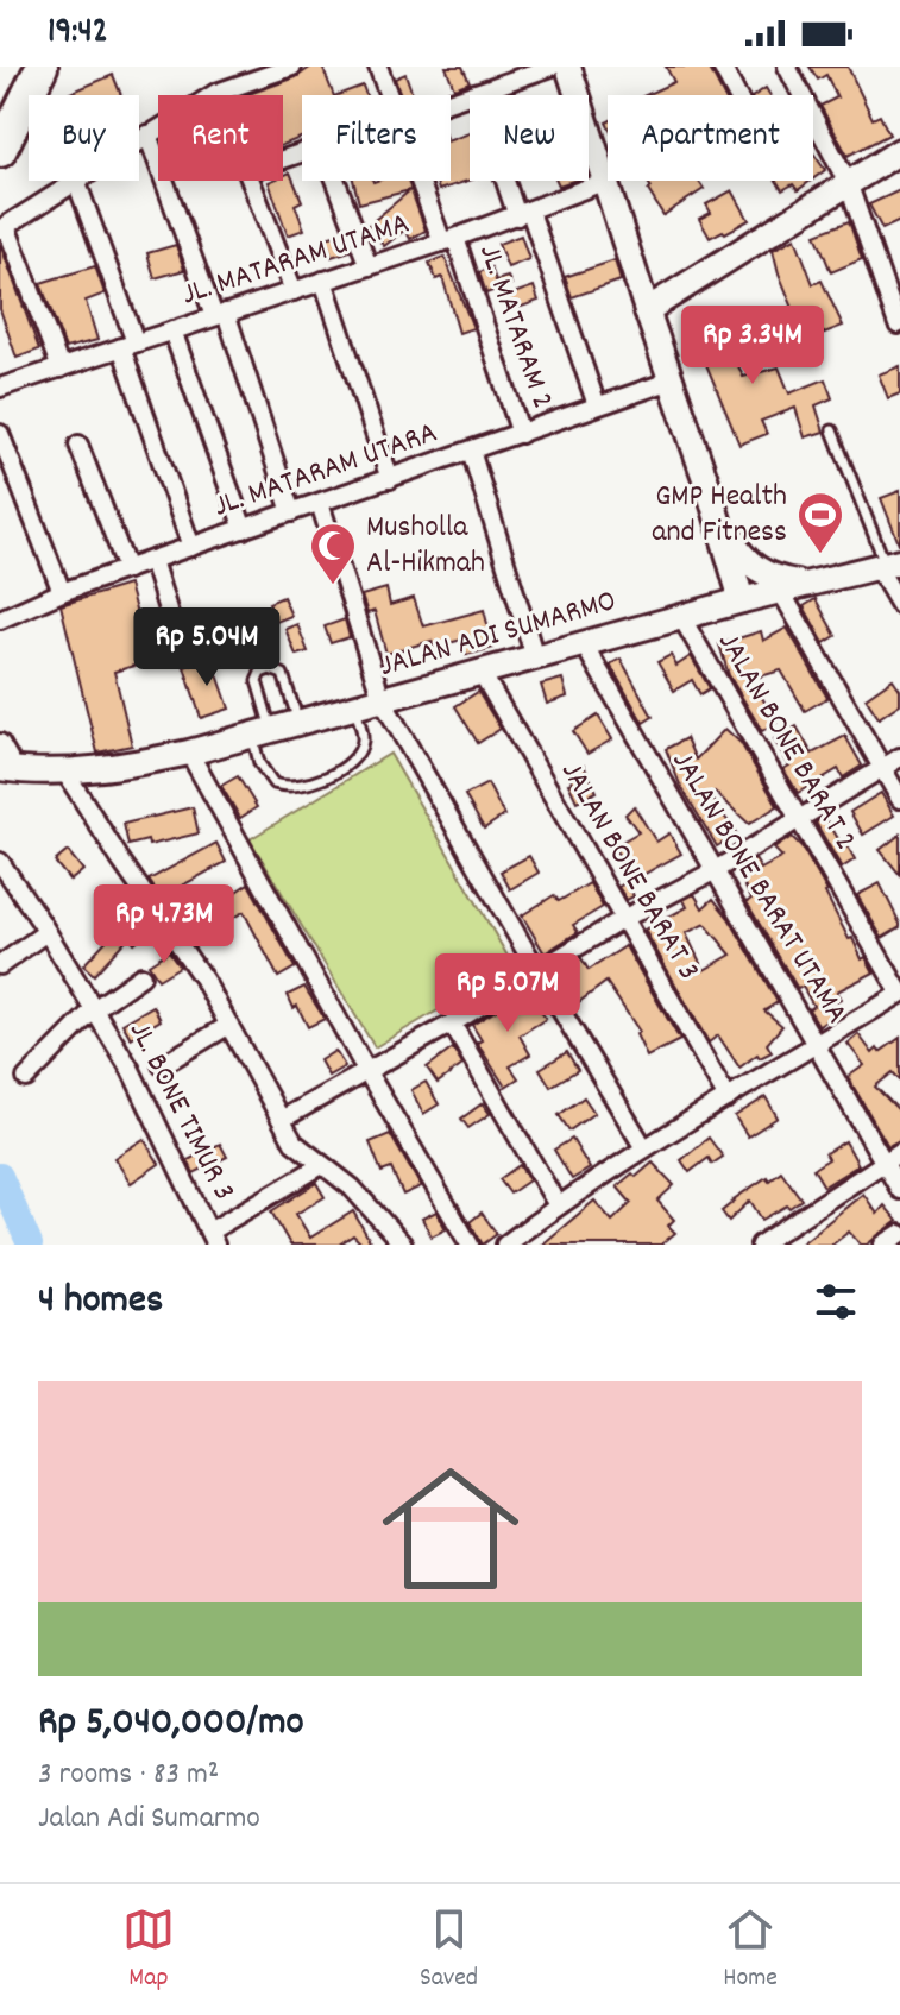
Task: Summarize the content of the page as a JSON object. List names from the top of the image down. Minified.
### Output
{"streets":{"main road":["JALAN ADI SUMARMO"],"street":["JL. MATARAM UTAMA","JL. MATARAM 2","JL. MATARAM UTARA","JALAN BONE BARAT 2","JALAN BONE BARAT 3","JALAN BONE BARAT UTAMA","JL. BONE TIMUR 3"]},"crossings":[["JL. MATARAM UTAMA","JL. MATARAM 2"],["JL. MATARAM 2","JL. MATARAM UTARA"],["JALAN ADI SUMARMO","JALAN BONE BARAT 2"],["JALAN ADI SUMARMO","JALAN BONE BARAT 3"],["JALAN ADI SUMARMO","JALAN BONE BARAT UTAMA"]],"places":{"sports":["GMP Health and Fitness"],"mosque":["Musholla Al-Hikmah"]},"page":{"status":"19:42","chip":["Buy","Rent","Filters","New","Apartment"],"price":["Rp 3.34M","Rp 5.04M","Rp 4.73M","Rp 5.07M"],"heading":"4 homes","list":[{"name":"Rp 5,040,000/mo","note":"3 rooms · 83 m² · Jalan Adi Sumarmo"}],"tabs":["Map","Saved","Home"]}}
